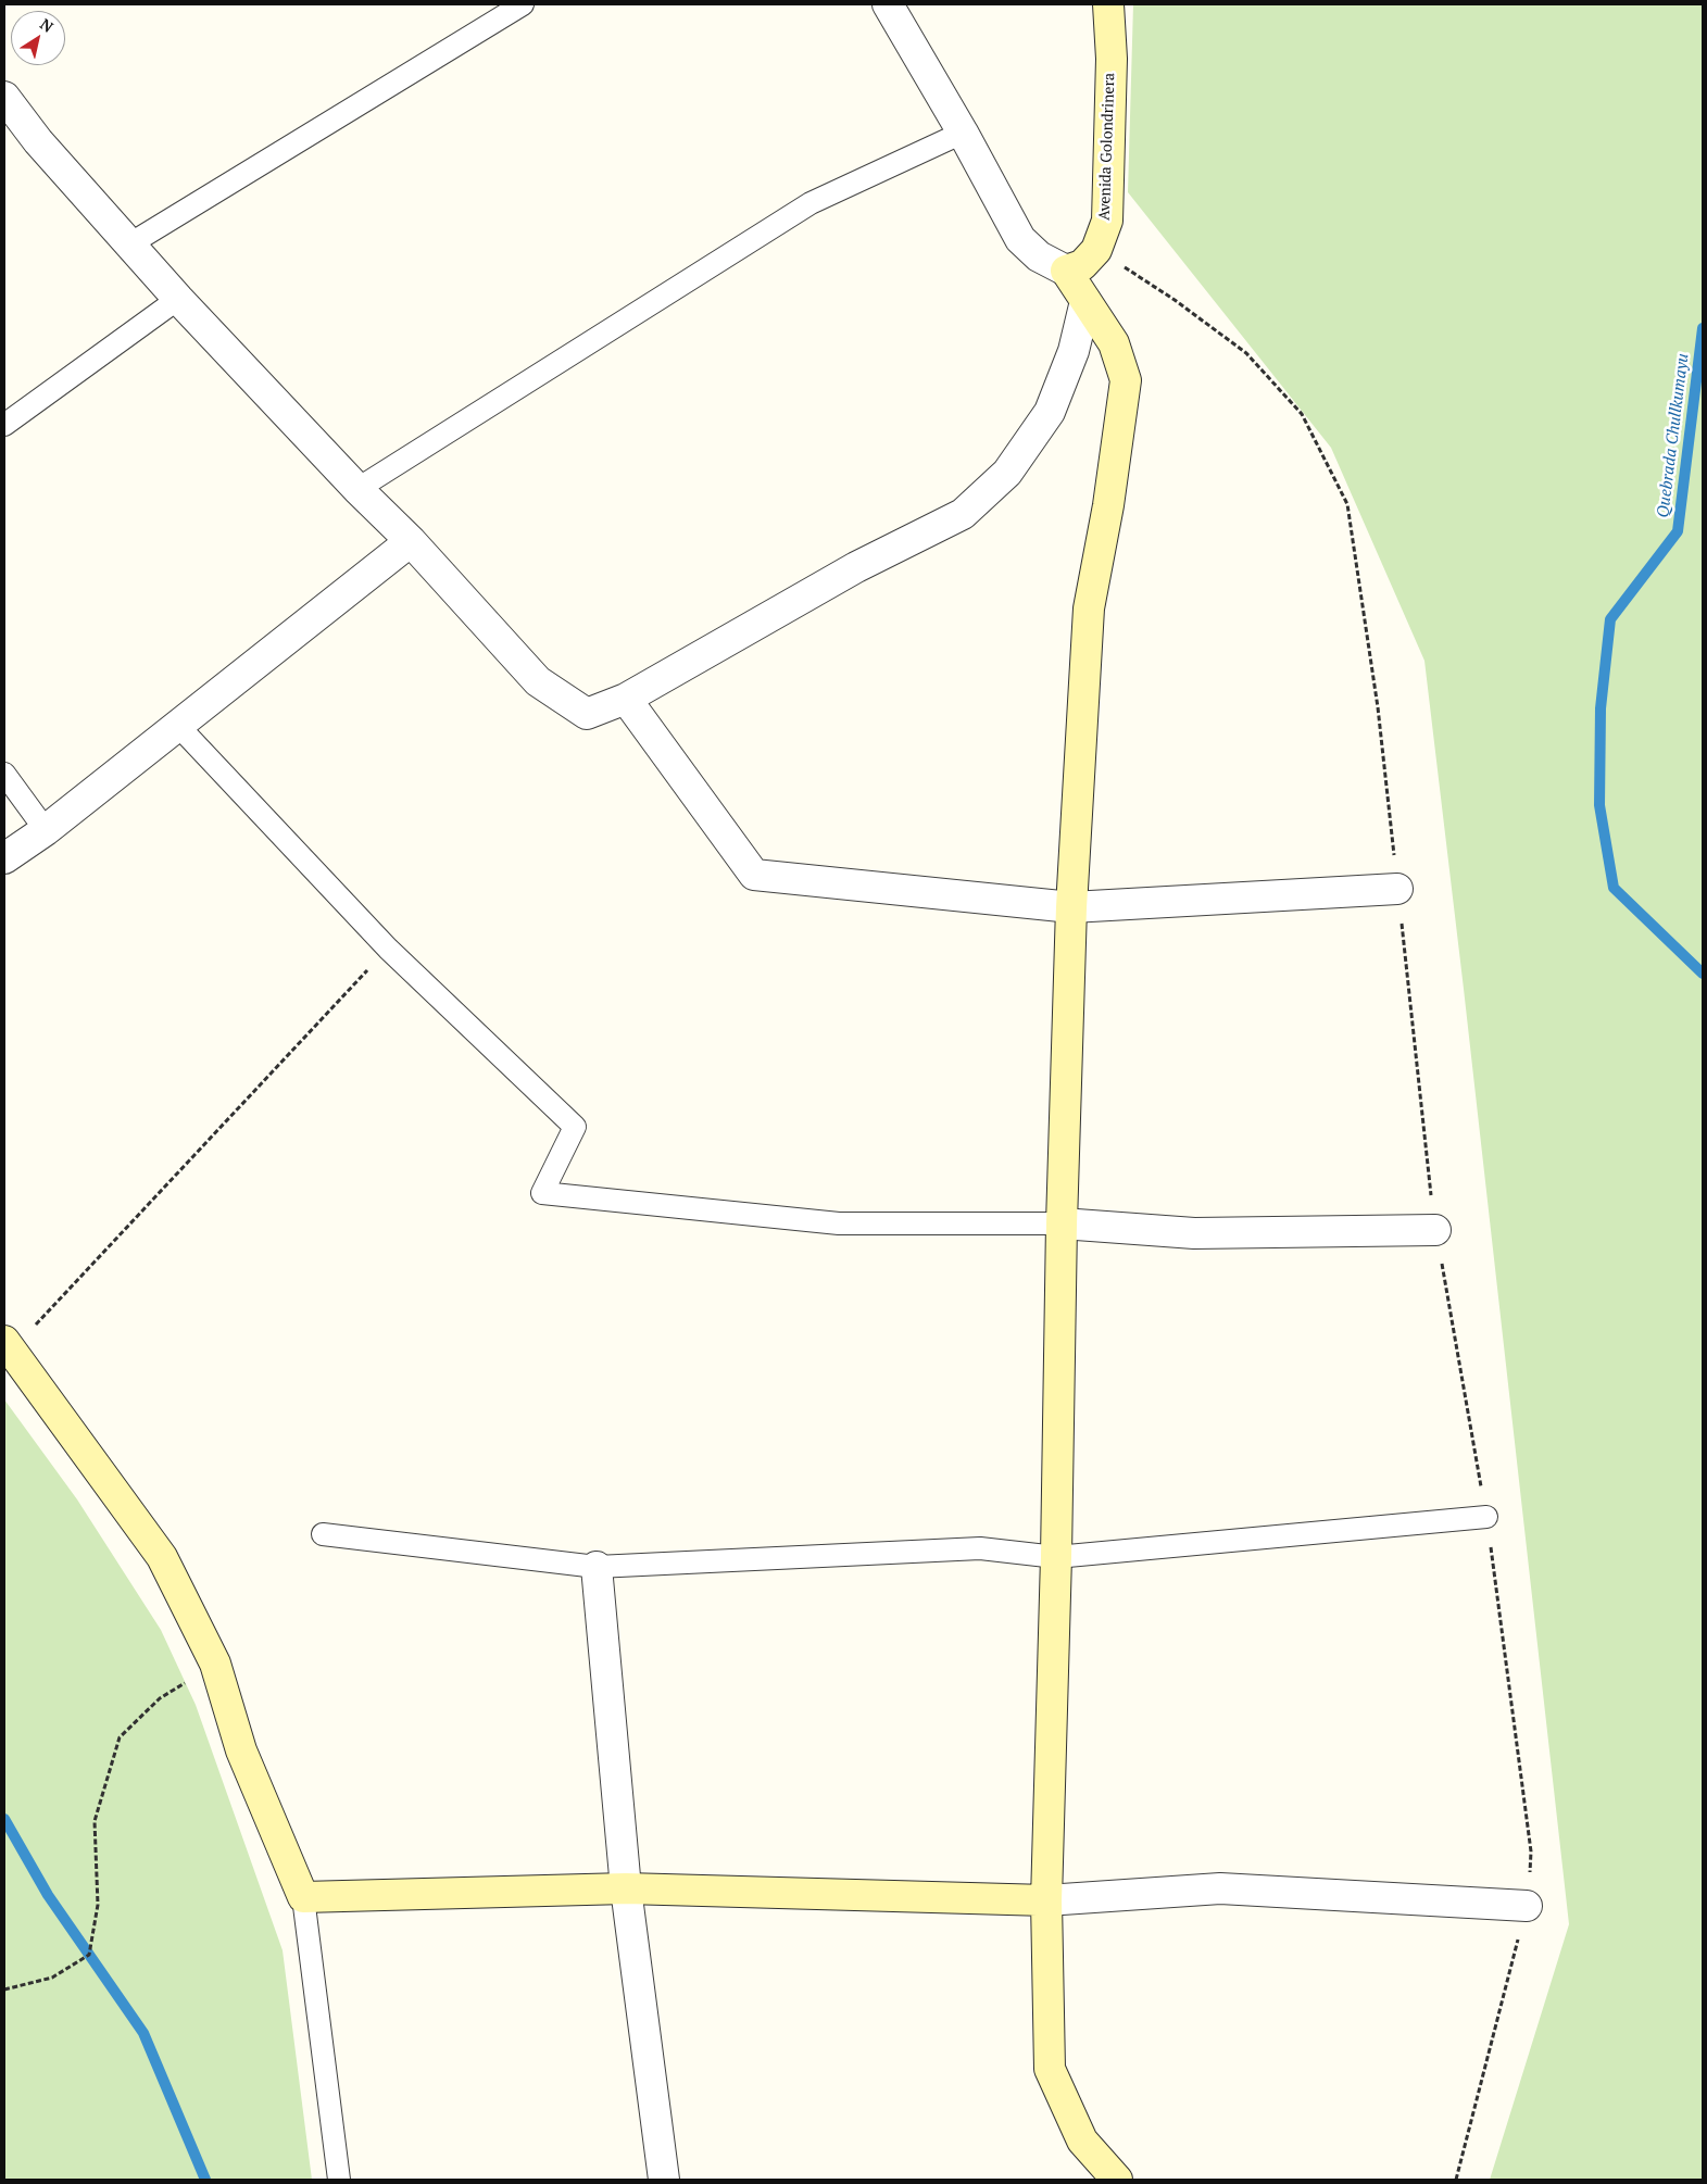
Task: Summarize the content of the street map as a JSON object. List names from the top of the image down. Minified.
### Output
{"streets":{"street":["Avenida Golondrinera"]},"water":["Quebrada Chullkumayu"],"north":"top right"}
